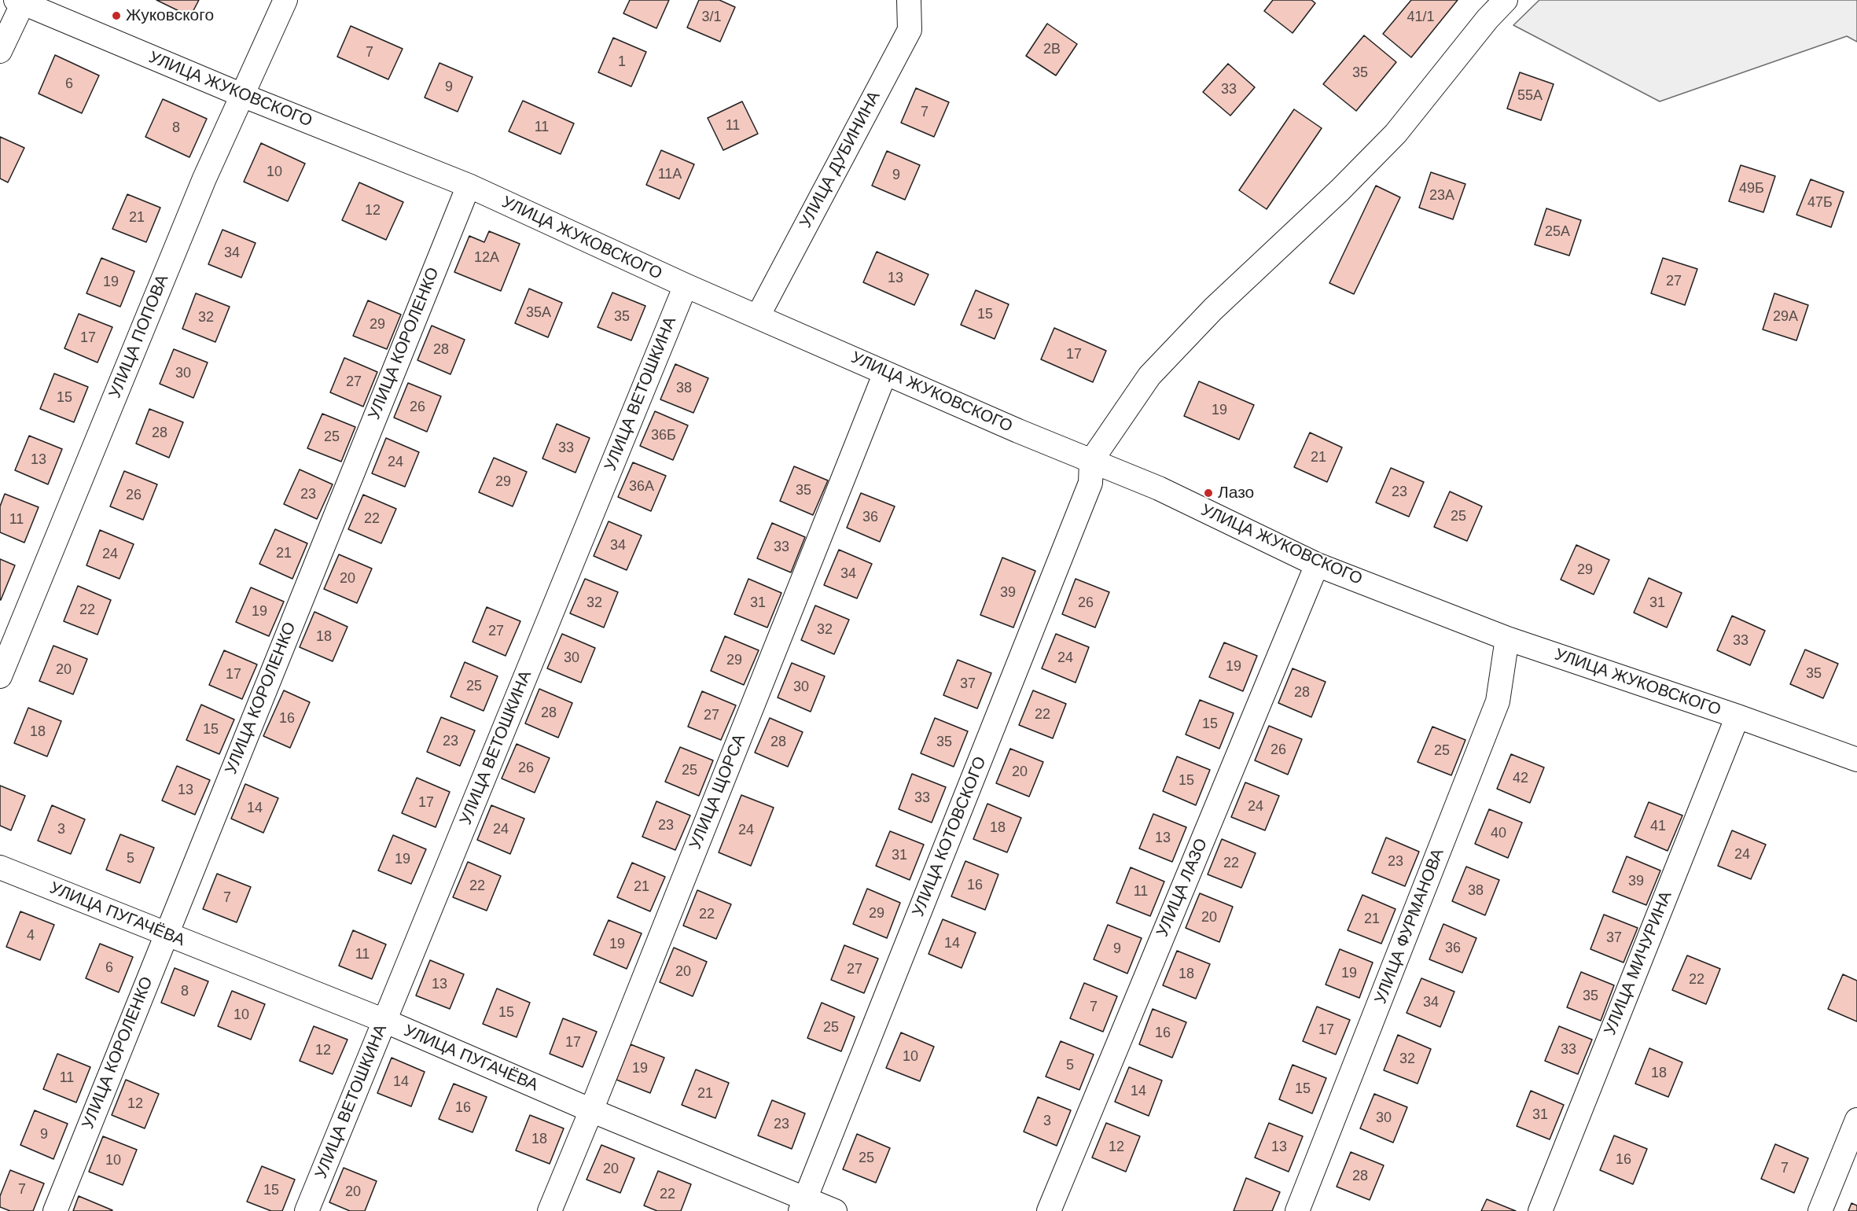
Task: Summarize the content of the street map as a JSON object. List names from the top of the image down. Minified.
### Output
{"streets":{"street":["УЛИЦА ЖУКОВСКОГО","УЛИЦА ДУБИНИНА","УЛИЦА ПОПОВА","УЛИЦА КОРОЛЕНКО","УЛИЦА ВЕТОШКИНА","УЛИЦА ЩОРСА","УЛИЦА КОТОВСКОГО","УЛИЦА ЛАЗО","УЛИЦА ПУГАЧЁВА","УЛИЦА ФУРМАНОВА","УЛИЦА МИЧУРИНА"]},"crossings":[["УЛИЦА ЖУКОВСКОГО","УЛИЦА ДУБИНИНА"],["УЛИЦА ЖУКОВСКОГО","УЛИЦА ПОПОВА"],["УЛИЦА ЖУКОВСКОГО","УЛИЦА КОРОЛЕНКО"],["УЛИЦА ЖУКОВСКОГО","УЛИЦА ВЕТОШКИНА"],["УЛИЦА ЖУКОВСКОГО","УЛИЦА ЩОРСА"],["УЛИЦА ЖУКОВСКОГО","УЛИЦА КОТОВСКОГО"],["УЛИЦА ЖУКОВСКОГО","УЛИЦА ЛАЗО"],["УЛИЦА ЖУКОВСКОГО","УЛИЦА ФУРМАНОВА"],["УЛИЦА ЖУКОВСКОГО","УЛИЦА МИЧУРИНА"],["УЛИЦА КОРОЛЕНКО","УЛИЦА ПУГАЧЁВА"],["УЛИЦА ВЕТОШКИНА","УЛИЦА ПУГАЧЁВА"],["УЛИЦА ЩОРСА","УЛИЦА ПУГАЧЁВА"],["УЛИЦА КОТОВСКОГО","УЛИЦА ПУГАЧЁВА"]],"places":["Жуковского","Лазо"],"house_numbers":["3/1","41/1","2В","7","1","35","6","9","33","55А","7","11","11","8","10","11А","9","49Б","23А","47Б","12","21","25А","34","12А","13","27","19","35А","15","35","29А","32","29","17","28","17","30","27","38","15","26","19","28","36Б","25","33","21","13","24","29","36А","35","23","23","26","25","36","22","11","34","33","21","24","29","34","20","39","32","31","26","31","22","19","32","27","18","33","30","24","29","19","20","35","17","37","25","30","28","28","22","27","16","15","15","18","23","28","35","26","25","26","25","20","42","15","13","33","17","24","14","23","41","18","3","24","24","40","13","24","31","5","19","23","22","39","16","22","21","38","11","7","29","22","20","21","4","37","14","19","36","9","11","6","27","20","19","18","22","13","8","35","34","7","15","10","25","17","16","17","33","12","10","32","5","19","18","11","14","15","14","21","12","16","31","30","3","23","9","18","12","13","25","16","10","7","20","28","7","15","20","22"]}
